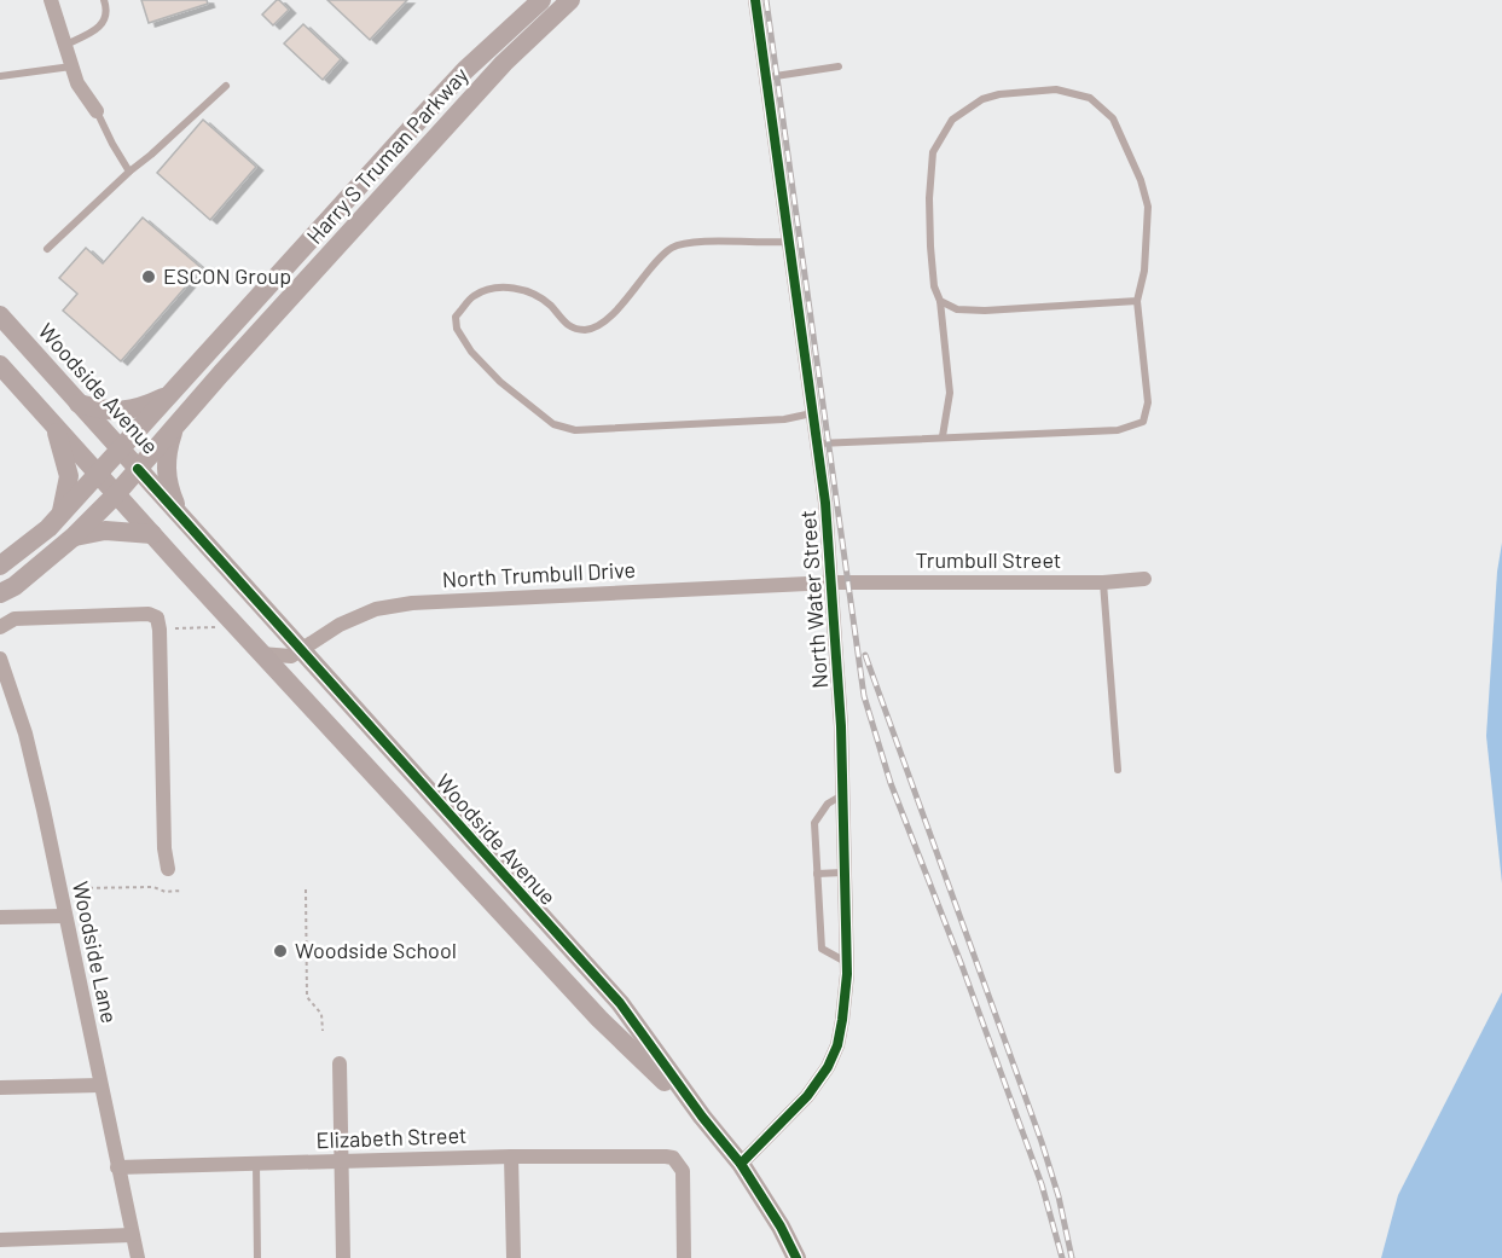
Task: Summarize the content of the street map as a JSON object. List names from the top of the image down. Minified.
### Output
{"streets":{"main road":["Harry S Truman Parkway","Woodside Avenue"],"street":["Trumbull Street","North Trumbull Drive","North Water Street","Woodside Lane","Elizabeth Street"]},"crossings":[["Harry S Truman Parkway","Woodside Avenue"],["Woodside Avenue","North Trumbull Drive"],["Woodside Avenue","North Water Street"],["Trumbull Street","North Trumbull Drive"],["Trumbull Street","North Water Street"],["North Trumbull Drive","North Water Street"],["Woodside Lane","Elizabeth Street"]],"places":["ESCON Group","Woodside School"]}
